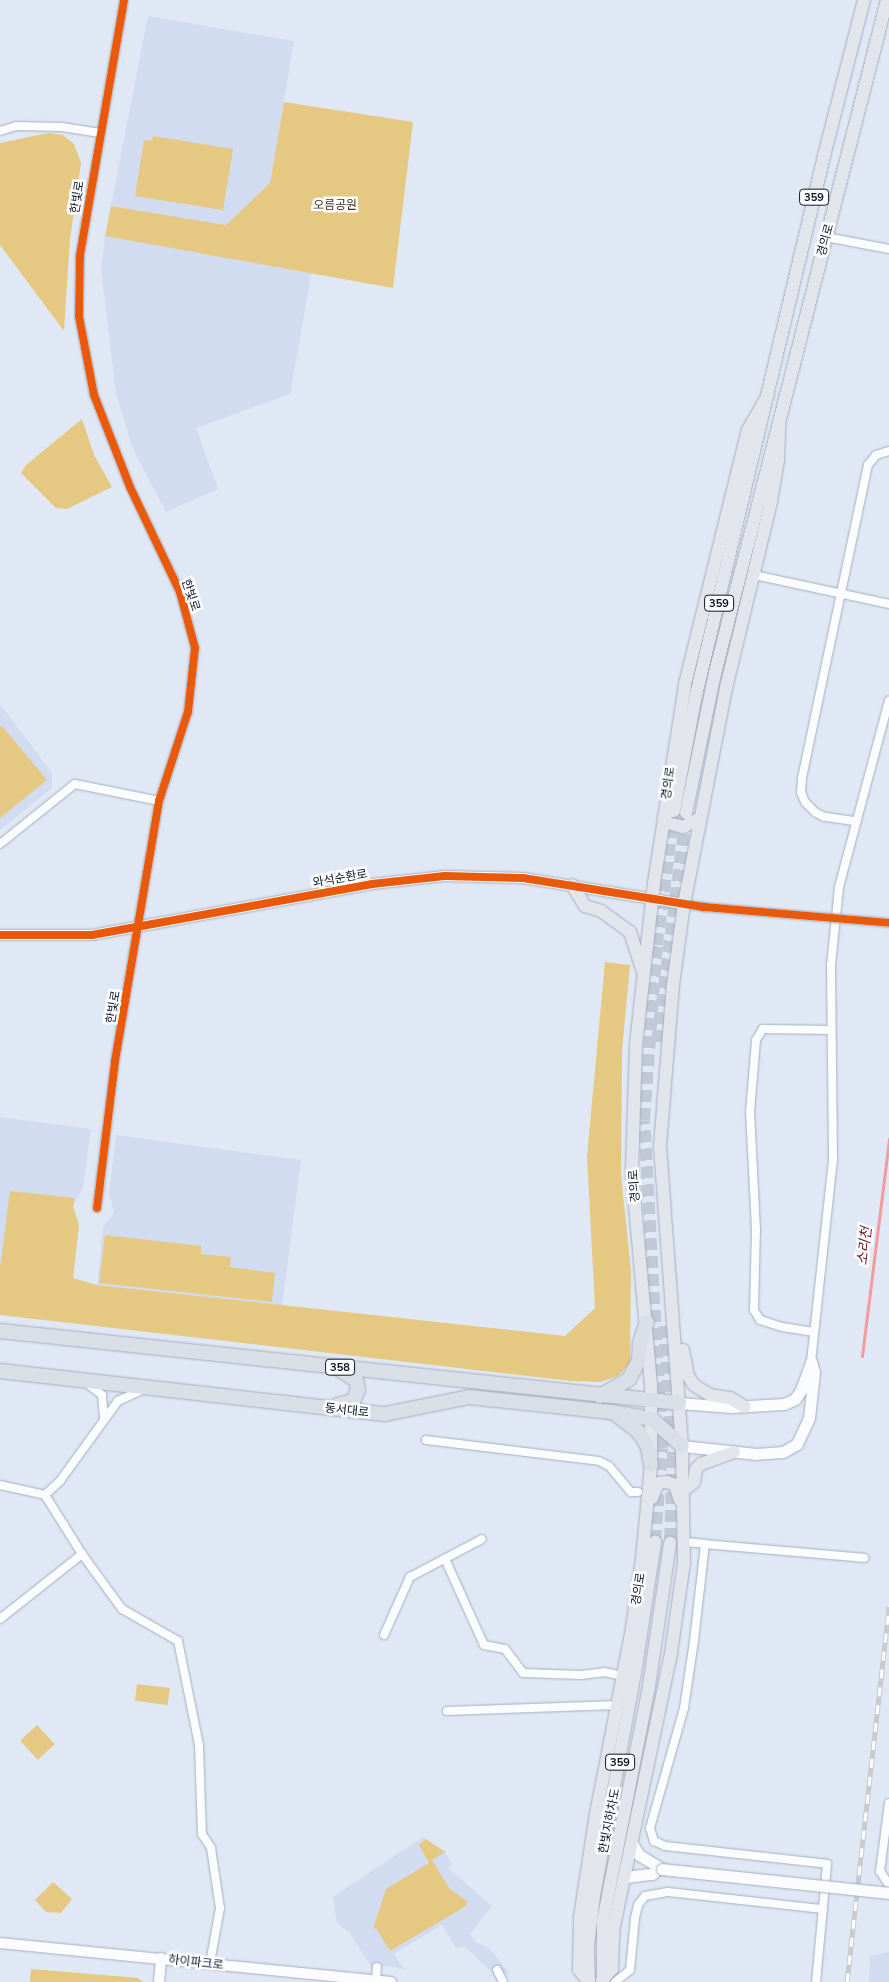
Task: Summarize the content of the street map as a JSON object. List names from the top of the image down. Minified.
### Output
{"streets":{"highway":["358","동서대로"],"main road":["359","경의로","한빛지하차도"],"street":["한빛로","와석순환로","하이파크로"]},"crossings":[["한빛로","와석순환로"],["경의로","와석순환로"],["경의로","358"],["경의로","동서대로"],["경의로","한빛지하차도"]],"water":["소리천"],"parks":["오름공원"]}
